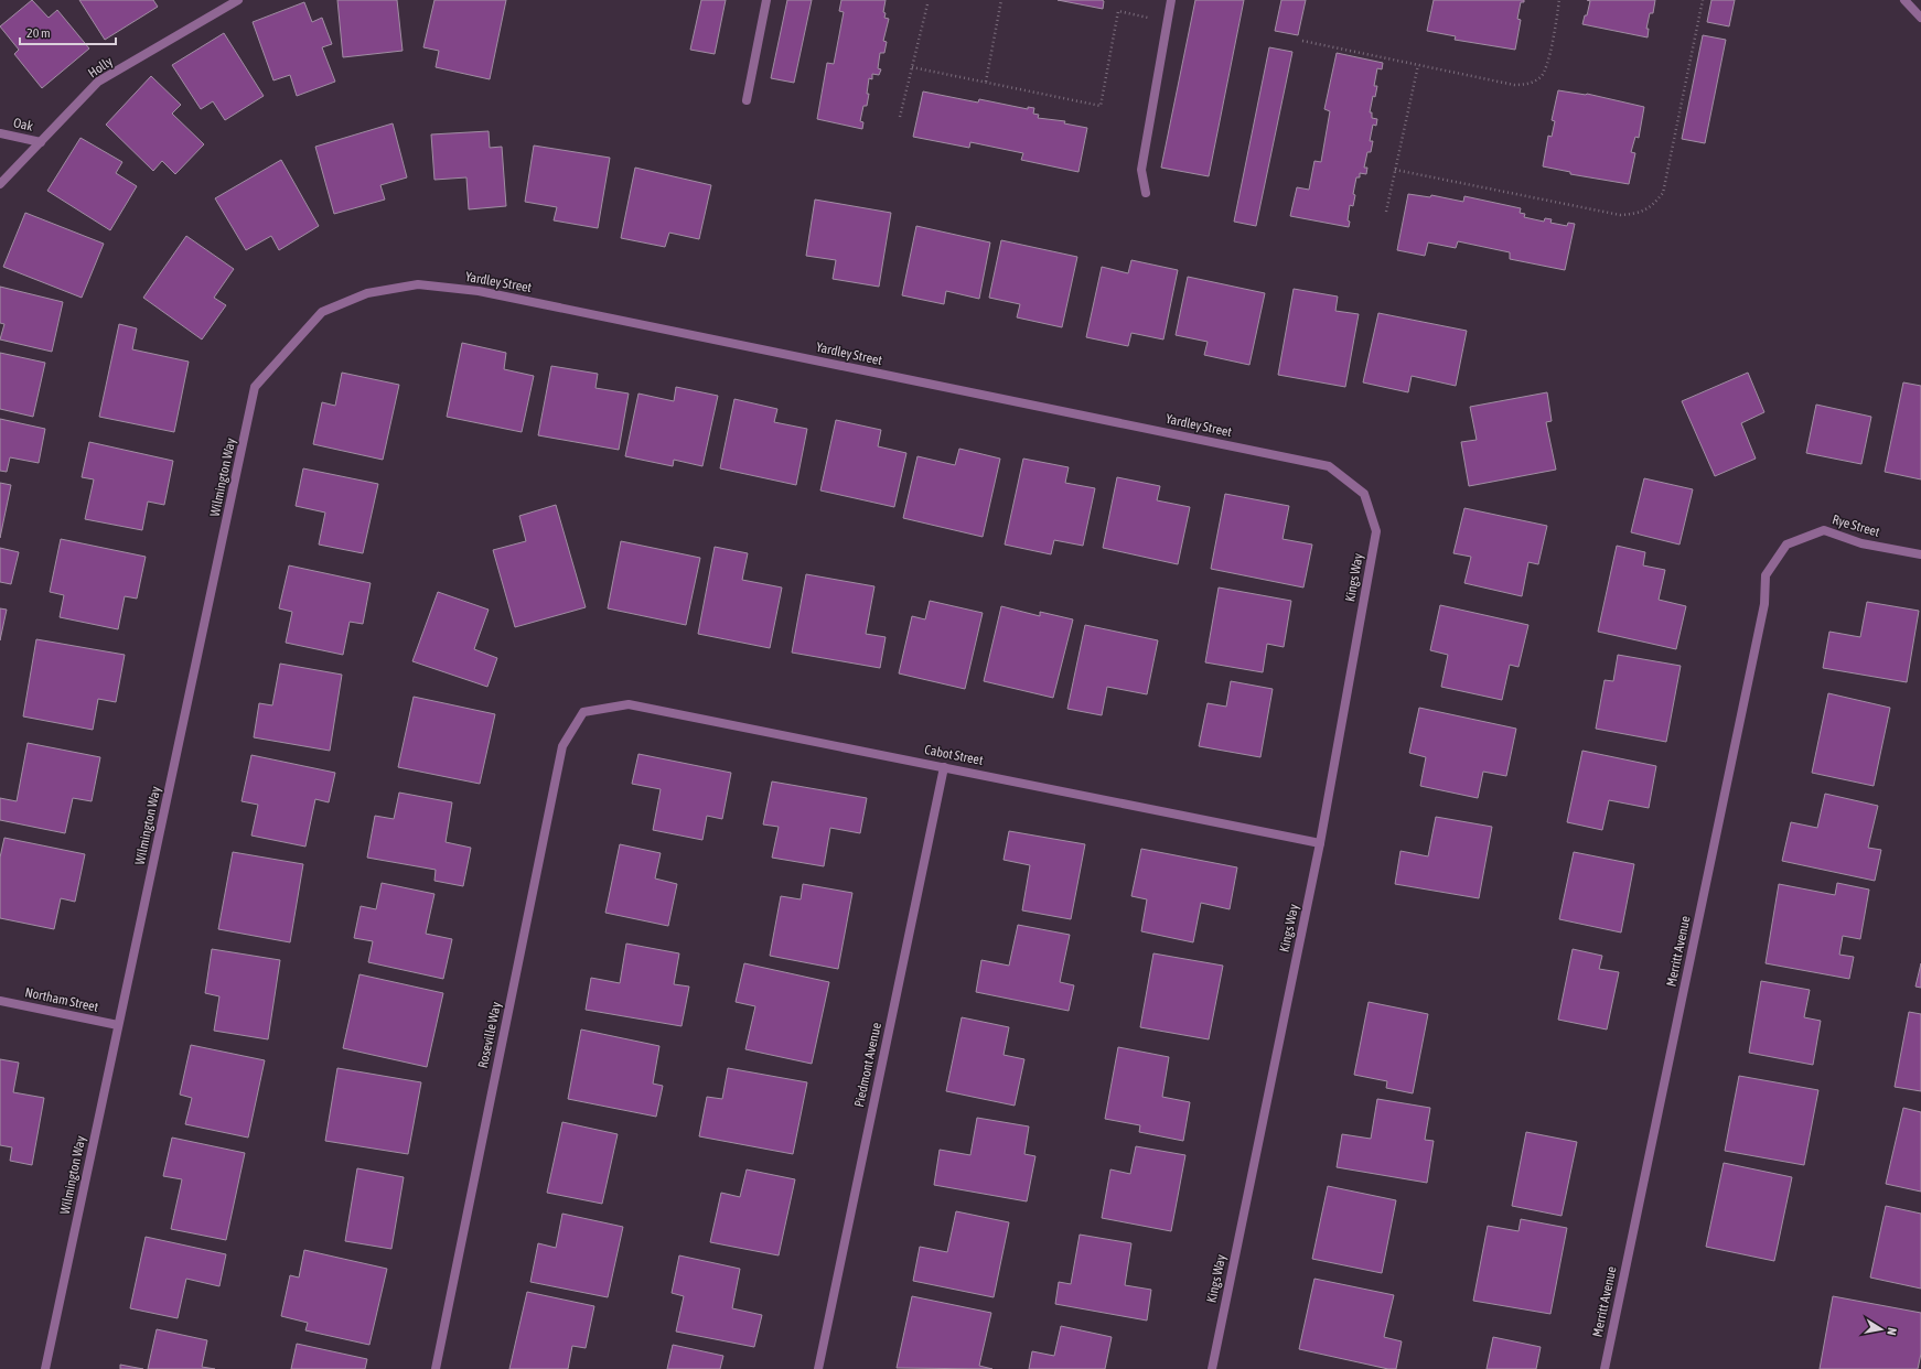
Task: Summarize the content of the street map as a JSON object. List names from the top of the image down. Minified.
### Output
{"streets":{"street":["Holly","Oak","Yardley Street","Wilmington Way","Rye Street","Kings Way","Cabot Street","Merritt Avenue","Northam Street","Roseville Way","Piedmont Avenue"]},"crossings":[["Holly","Oak"],["Yardley Street","Wilmington Way"],["Yardley Street","Kings Way"],["Wilmington Way","Northam Street"],["Rye Street","Merritt Avenue"],["Kings Way","Cabot Street"],["Cabot Street","Roseville Way"],["Cabot Street","Piedmont Avenue"]],"scale_bar":"20 m","north":"right"}
